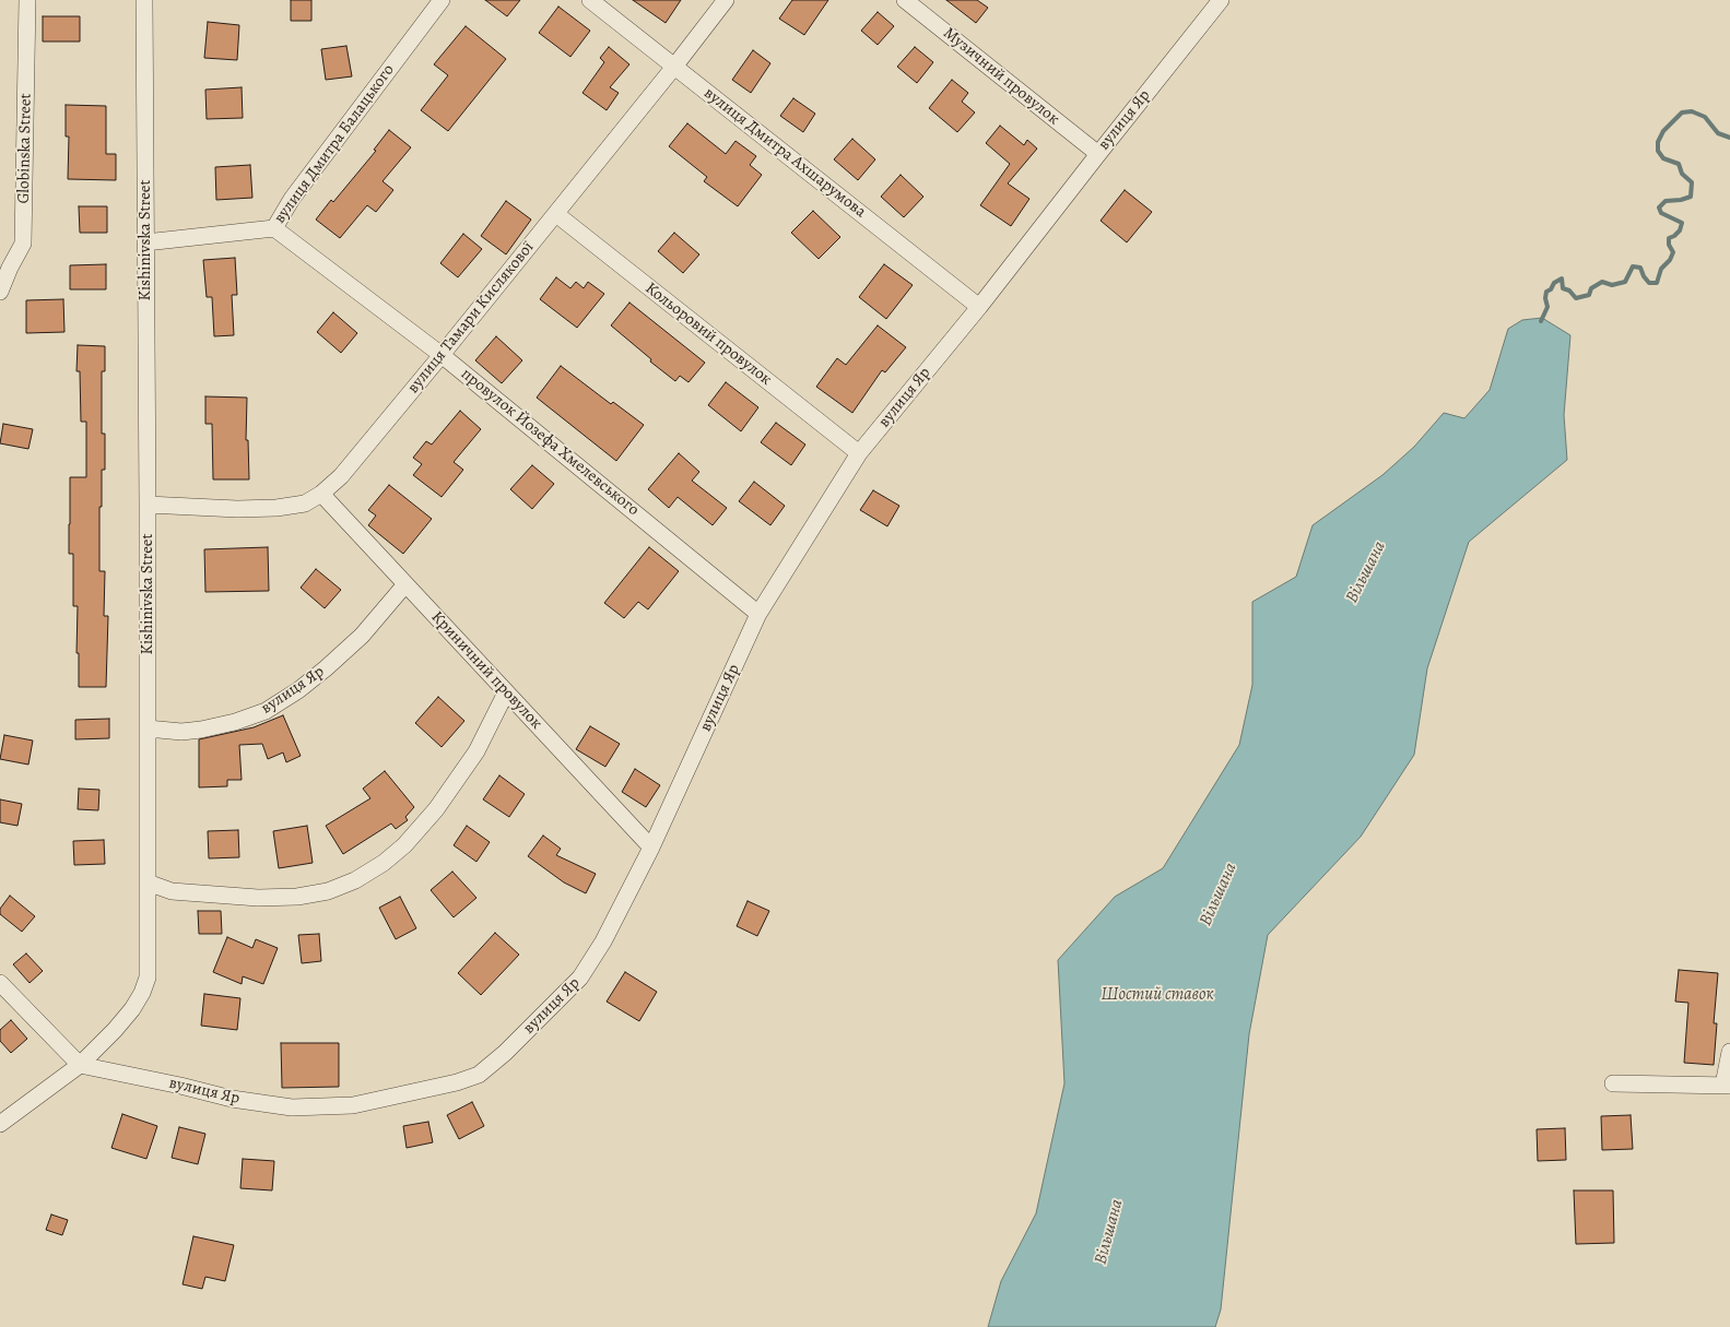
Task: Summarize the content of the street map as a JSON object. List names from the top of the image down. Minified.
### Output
{"streets":{"street":["Музичний провулок","вулиця Яр","вулиця Дмитра Балацького","Globinska Street","вулиця Дмитра Ахшарумова","Kishinivska Street","вулиця Тамари Кислякової","Кольоровий провулок","провулок Йозефа Хмелевського","Криничний провулок"]},"crossings":[["Музичний провулок","вулиця Яр"],["вулиця Яр","вулиця Дмитра Ахшарумова"],["вулиця Яр","Kishinivska Street"],["вулиця Яр","Кольоровий провулок"],["вулиця Яр","провулок Йозефа Хмелевського"],["вулиця Яр","Криничний провулок"],["вулиця Дмитра Балацького","Kishinivska Street"],["вулиця Дмитра Балацького","провулок Йозефа Хмелевського"],["вулиця Дмитра Ахшарумова","вулиця Тамари Кислякової"],["Kishinivska Street","вулиця Тамари Кислякової"],["вулиця Тамари Кислякової","Кольоровий провулок"],["вулиця Тамари Кислякової","провулок Йозефа Хмелевського"],["вулиця Тамари Кислякової","Криничний провулок"]],"water":["Вільшана","Шостий ставок"]}
